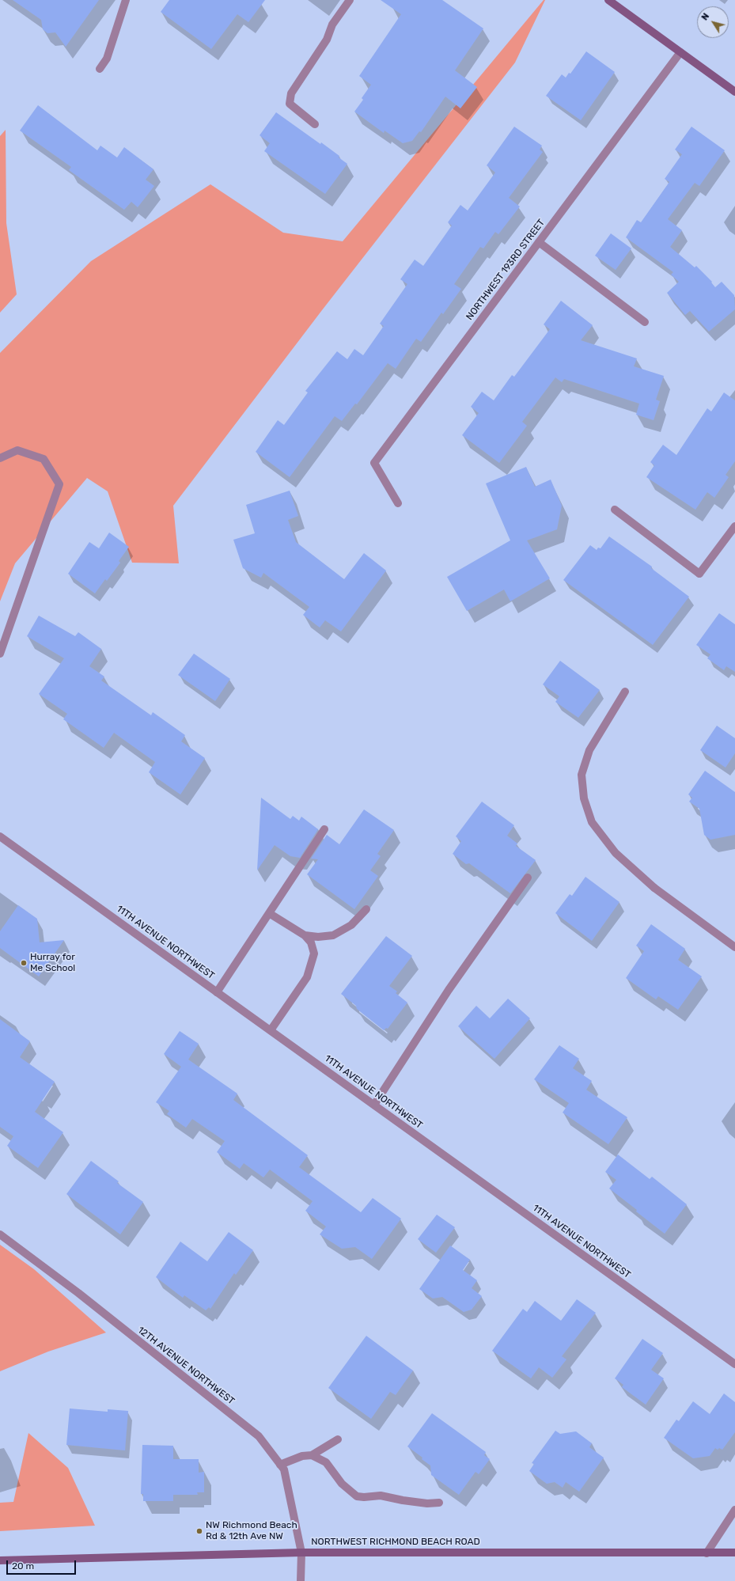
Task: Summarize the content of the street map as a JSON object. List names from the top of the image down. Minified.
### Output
{"streets":{"main road":["NORTHWEST RICHMOND BEACH ROAD"],"street":["NORTHWEST 193RD STREET","11TH AVENUE NORTHWEST","12TH AVENUE NORTHWEST"]},"crossings":[["12TH AVENUE NORTHWEST","NORTHWEST RICHMOND BEACH ROAD"]],"places":["Hurray for Me School","NW Richmond Beach Rd & 12th Ave NW"],"scale_bar":"20 m","north":"top left"}
